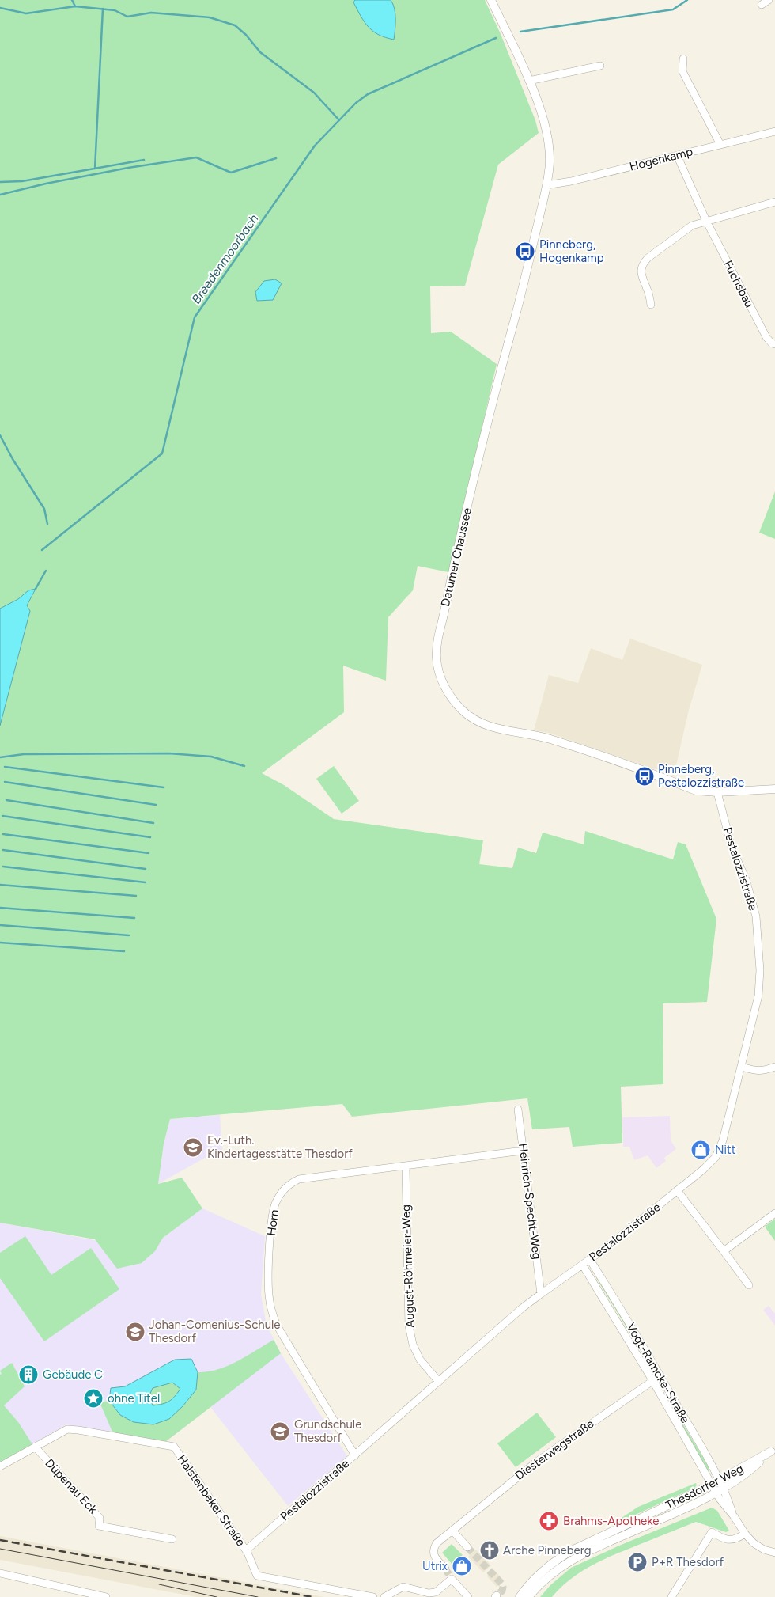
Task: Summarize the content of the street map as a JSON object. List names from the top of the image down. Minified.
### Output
{"streets":{"street":["Hogenkamp","Fuchsbau","Datumer Chaussee","Pestalozzistraße","Heinrich-Specht-Weg","Horn","August-Röhmeier-Weg","Vogt-Ramcke-Straße","Diesterwegstraße","Düpenau Eck","Thesdorfer Weg","Halstenbeker Straße"]},"crossings":[["Hogenkamp","Fuchsbau"],["Hogenkamp","Datumer Chaussee"],["Datumer Chaussee","Pestalozzistraße"],["Pestalozzistraße","Heinrich-Specht-Weg"],["Pestalozzistraße","Horn"],["Pestalozzistraße","August-Röhmeier-Weg"],["Pestalozzistraße","Vogt-Ramcke-Straße"],["Pestalozzistraße","Halstenbeker Straße"],["Heinrich-Specht-Weg","Horn"],["Horn","August-Röhmeier-Weg"],["Vogt-Ramcke-Straße","Diesterwegstraße"],["Vogt-Ramcke-Straße","Thesdorfer Weg"],["Düpenau Eck","Halstenbeker Straße"]],"water":["Breedenmoorbach"],"places":{"bus stop":["Pinneberg, Hogenkamp","Pinneberg, Pestalozzistraße"],"school or university":["Ev.-Luth. Kindertagesstätte Thesdorf","Johan-Comenius-Schule Thesdorf","Grundschule Thesdorf"],"shop":["Nitt","Utrix"],"building":["Gebäude C"],"place":["ohne Titel"],"pharmacy":["Brahms-Apotheke"],"church":["Arche Pinneberg"],"parking":["P+R Thesdorf"]}}
